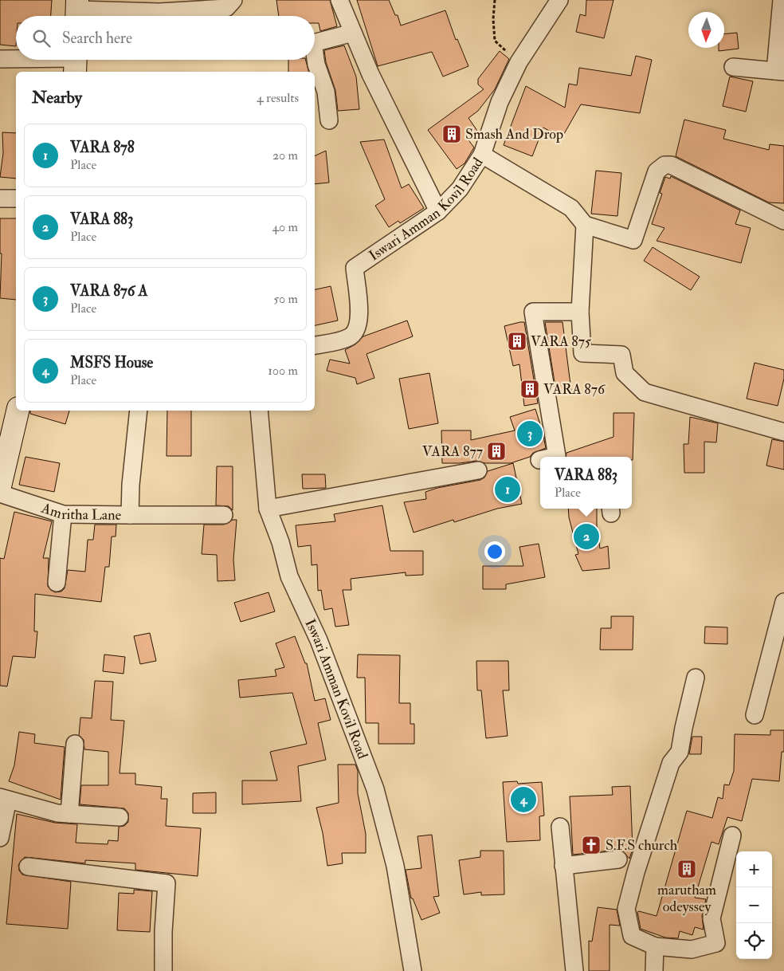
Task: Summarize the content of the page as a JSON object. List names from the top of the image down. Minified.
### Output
{"streets":{"street":["Iswari Amman Kovil Road","Amritha Lane"]},"places":{"building":["Smash And Drop","VARA 875","VARA 876","VARA 877","marutham odeyssey"],"church":["S.F.S church"]},"north":"bottom","page":{"search":"Search here","heading":["Nearby","4 results"],"list":[{"mark":"1","name":"VARA 878","note":"Place","value":"20 m"},{"mark":"2","name":"VARA 883","note":"Place","value":"40 m"},{"mark":"3","name":"VARA 876 A","note":"Place","value":"50 m"},{"mark":"4","name":"MSFS House","note":"Place","value":"100 m"}],"pins":["3","1","2","4"],"popup":["VARA 883","Place"],"map_buttons":["+","−"]}}
